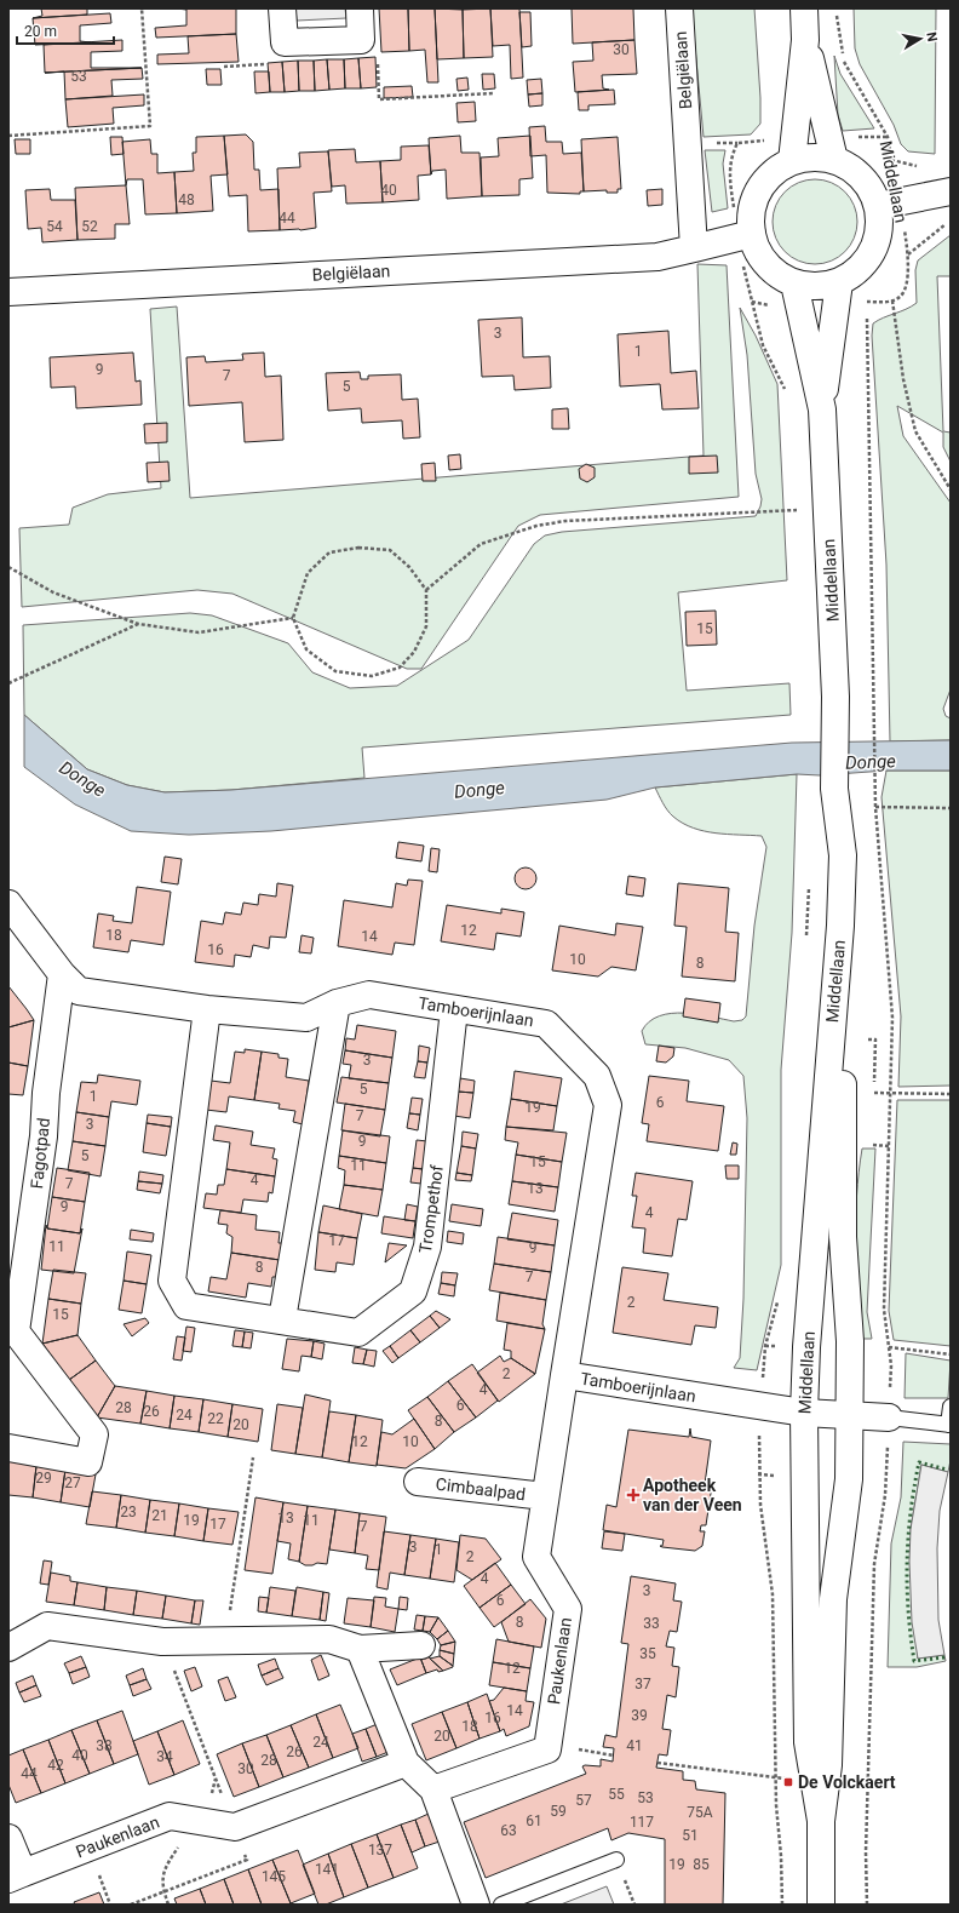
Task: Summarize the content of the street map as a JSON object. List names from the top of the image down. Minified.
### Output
{"streets":{"street":["Belgiëlaan","Middellaan","Tamboerijnlaan","Fagotpad","Trompethof","Cimbaalpad","Paukenlaan"]},"crossings":[["Belgiëlaan","Middellaan"],["Middellaan","Tamboerijnlaan"],["Tamboerijnlaan","Fagotpad"],["Tamboerijnlaan","Trompethof"],["Tamboerijnlaan","Paukenlaan"],["Cimbaalpad","Paukenlaan"]],"water":["Donge"],"places":{"health":["Apotheek van der Veen"],"transit":["De Volckaert"]},"house_numbers":["30","53","40","48","44","54","52","3","1","9","7","5","15","12","18","14","16","10","8","3","5","1","6","19","7","3","9","5","15","11","4","7","13","9","4","17","11","9","8","7","2","15","2","4","6","28","26","24","22","8","20","12","10","29","27","23","21","13","19","11","17","7","3","1","2","4","3","6","8","33","35","12","37","14","39","16","18","20","24","38","41","26","40","34","28","42","30","44","55","53","57","59","75A","61","117","63","51","137","19","85","141","145"],"scale_bar":"20 m","north":"right"}
